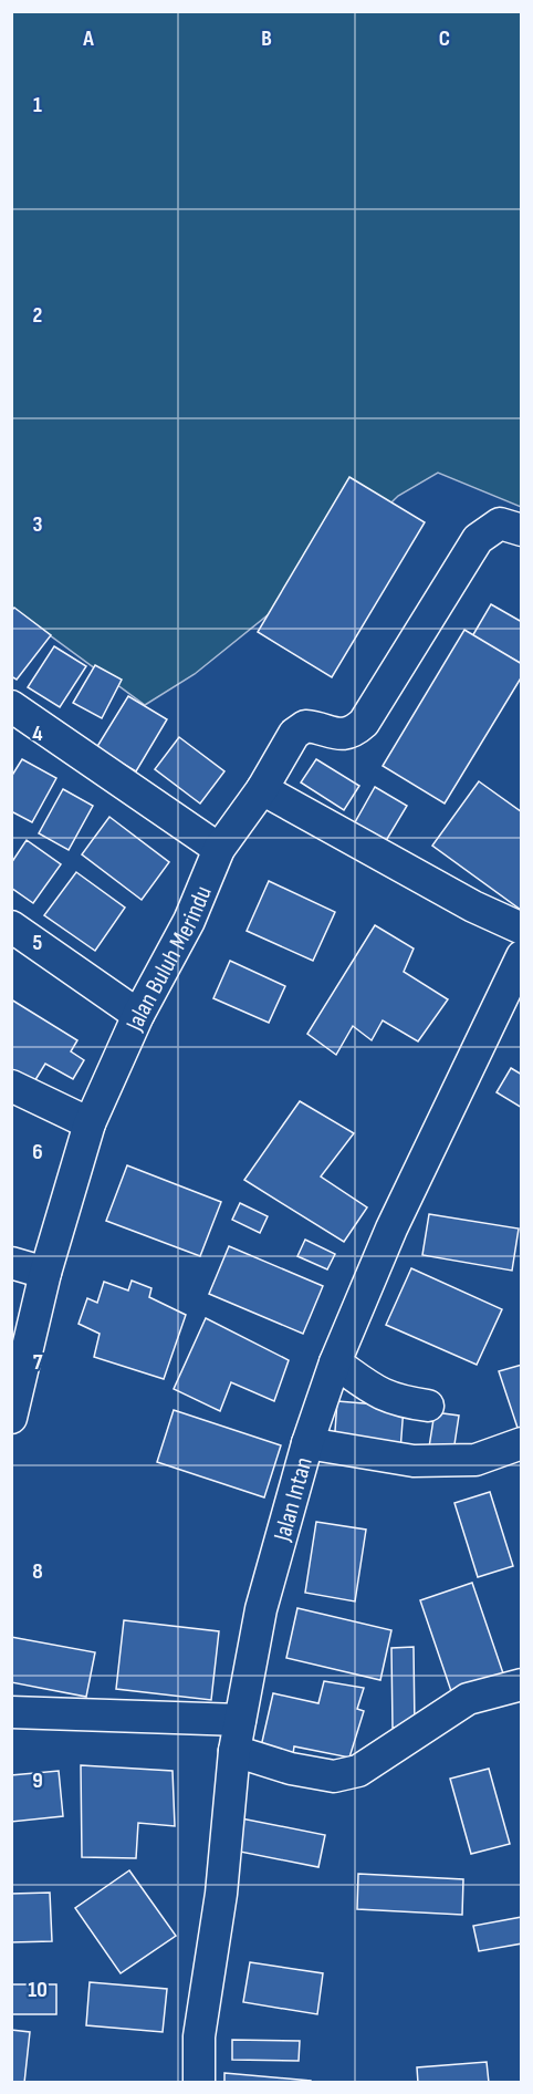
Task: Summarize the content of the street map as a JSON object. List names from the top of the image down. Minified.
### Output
{"streets":{"street":["Jalan Buluh Merindu","Jalan Intan"]},"grid":{"columns":["A","B","C"],"rows":["1","2","3","4","5","6","7","8","9","10"]}}
